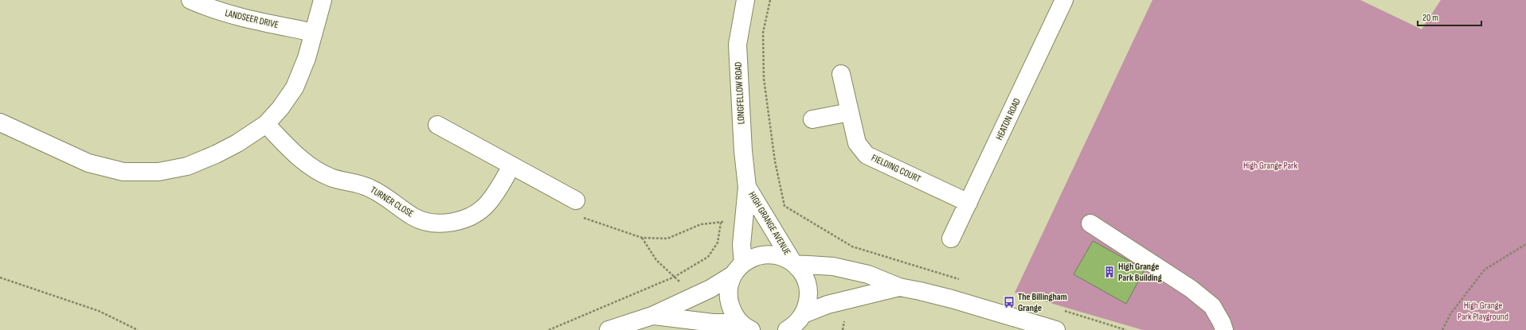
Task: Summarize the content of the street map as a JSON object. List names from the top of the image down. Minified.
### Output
{"streets":{"street":["LANDSEER DRIVE","LONGFELLOW ROAD","HEATON ROAD","FIELDING COURT","TURNER CLOSE","HIGH GRANGE AVENUE"]},"crossings":[["LONGFELLOW ROAD","HIGH GRANGE AVENUE"],["HEATON ROAD","FIELDING COURT"]],"parks":["High Grange Park","High Grange Park Playground"],"places":{"building":["High Grange Park Building"],"bus stop":["The Billingham Grange"]},"scale_bar":"20 m"}
